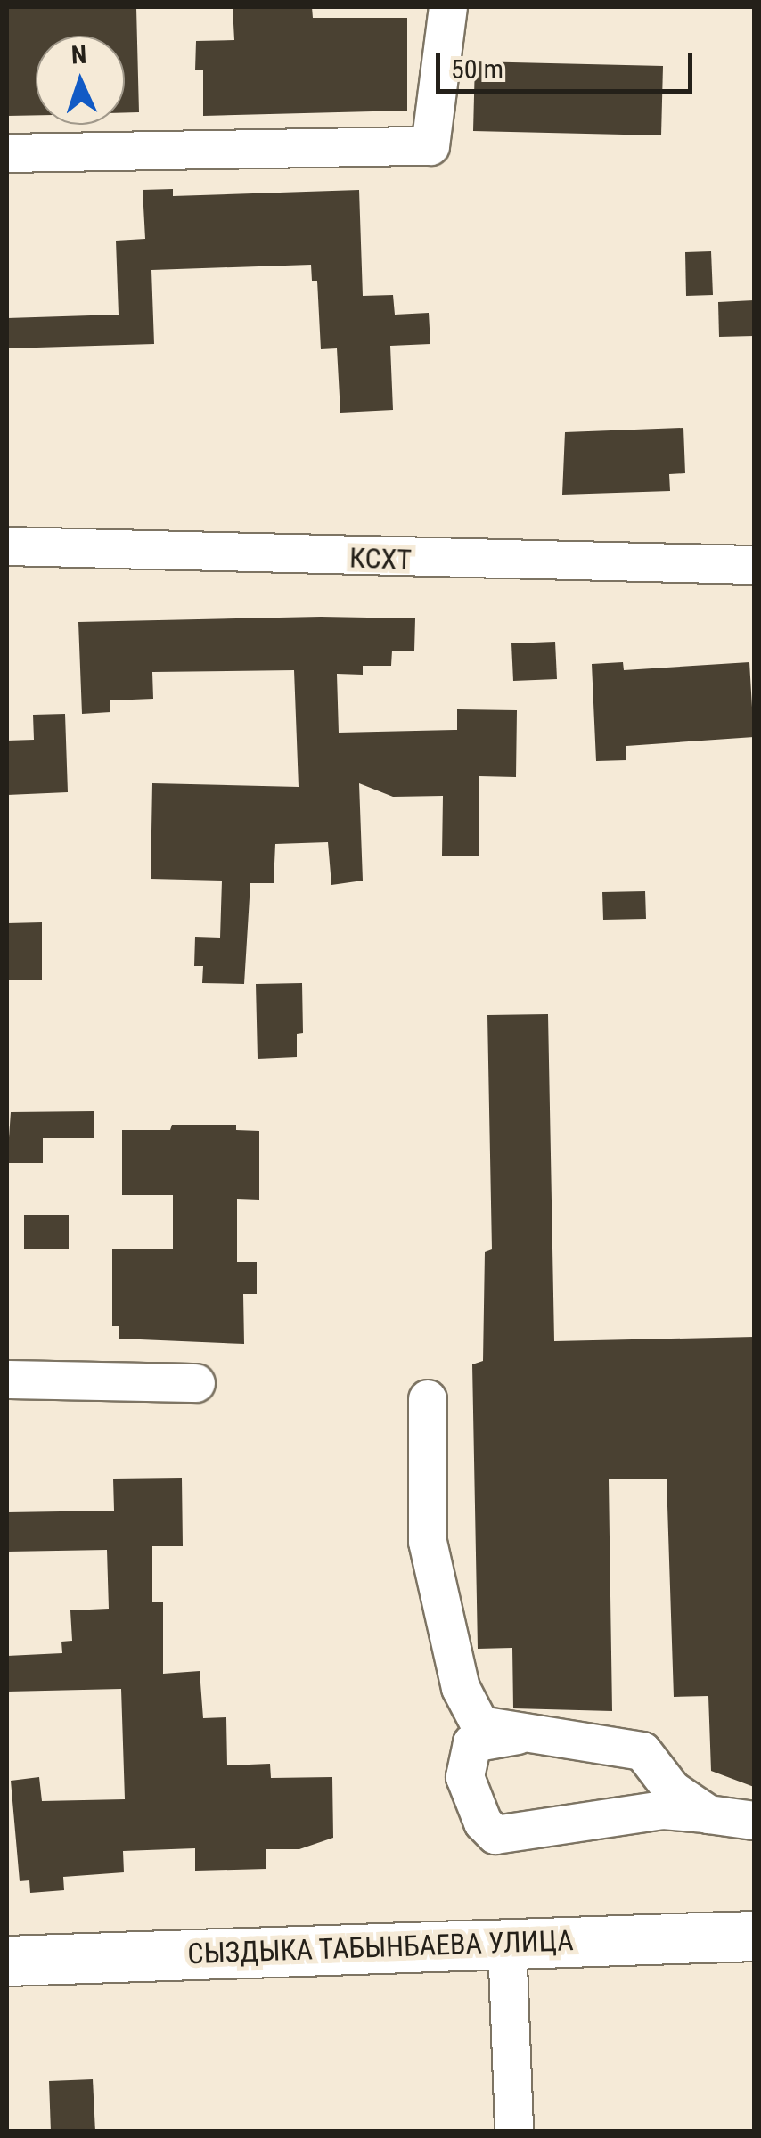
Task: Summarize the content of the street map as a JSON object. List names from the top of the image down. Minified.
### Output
{"streets":{"street":["КСХТ","СЫЗДЫКА ТАБЫНБАЕВА УЛИЦА"]},"scale_bar":"50 m","north":"top"}
